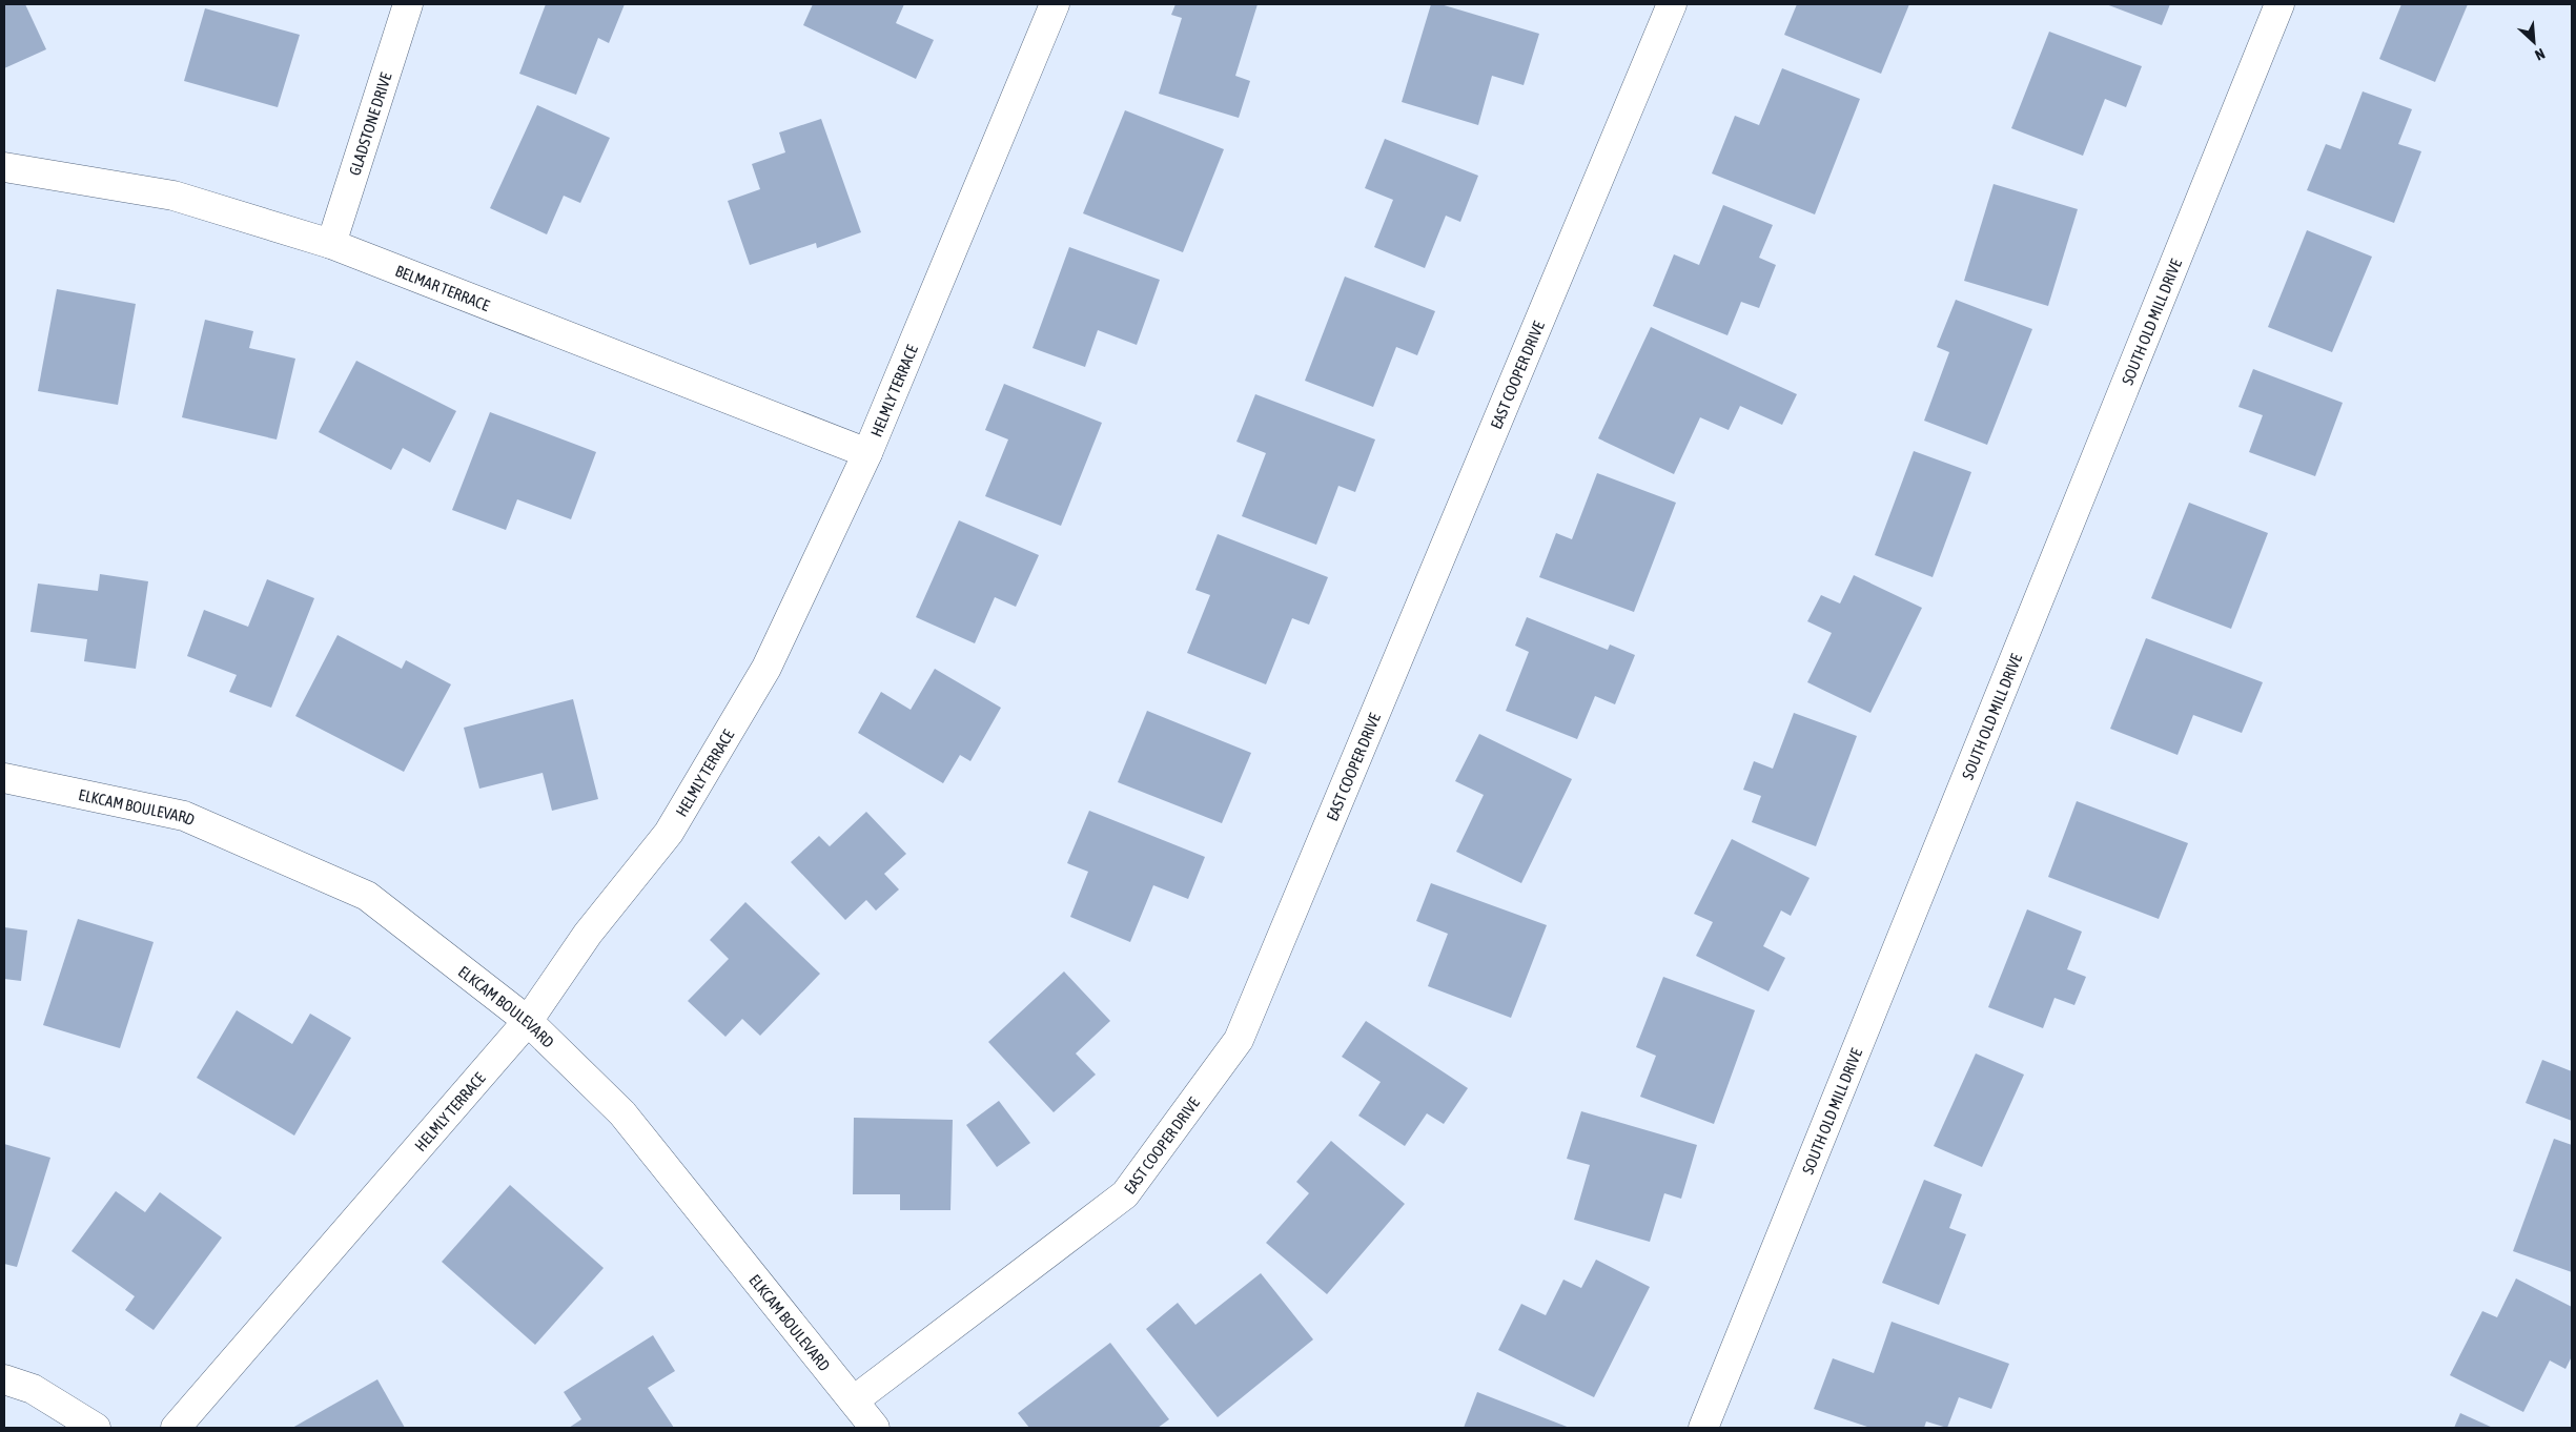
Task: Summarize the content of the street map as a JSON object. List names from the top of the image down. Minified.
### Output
{"streets":{"street":["GLADSTONE DRIVE","BELMAR TERRACE","SOUTH OLD MILL DRIVE","EAST COOPER DRIVE","HELMLY TERRACE","ELKCAM BOULEVARD"]},"crossings":[["GLADSTONE DRIVE","BELMAR TERRACE"],["BELMAR TERRACE","HELMLY TERRACE"],["EAST COOPER DRIVE","ELKCAM BOULEVARD"],["HELMLY TERRACE","ELKCAM BOULEVARD"]],"north":"bottom right"}
